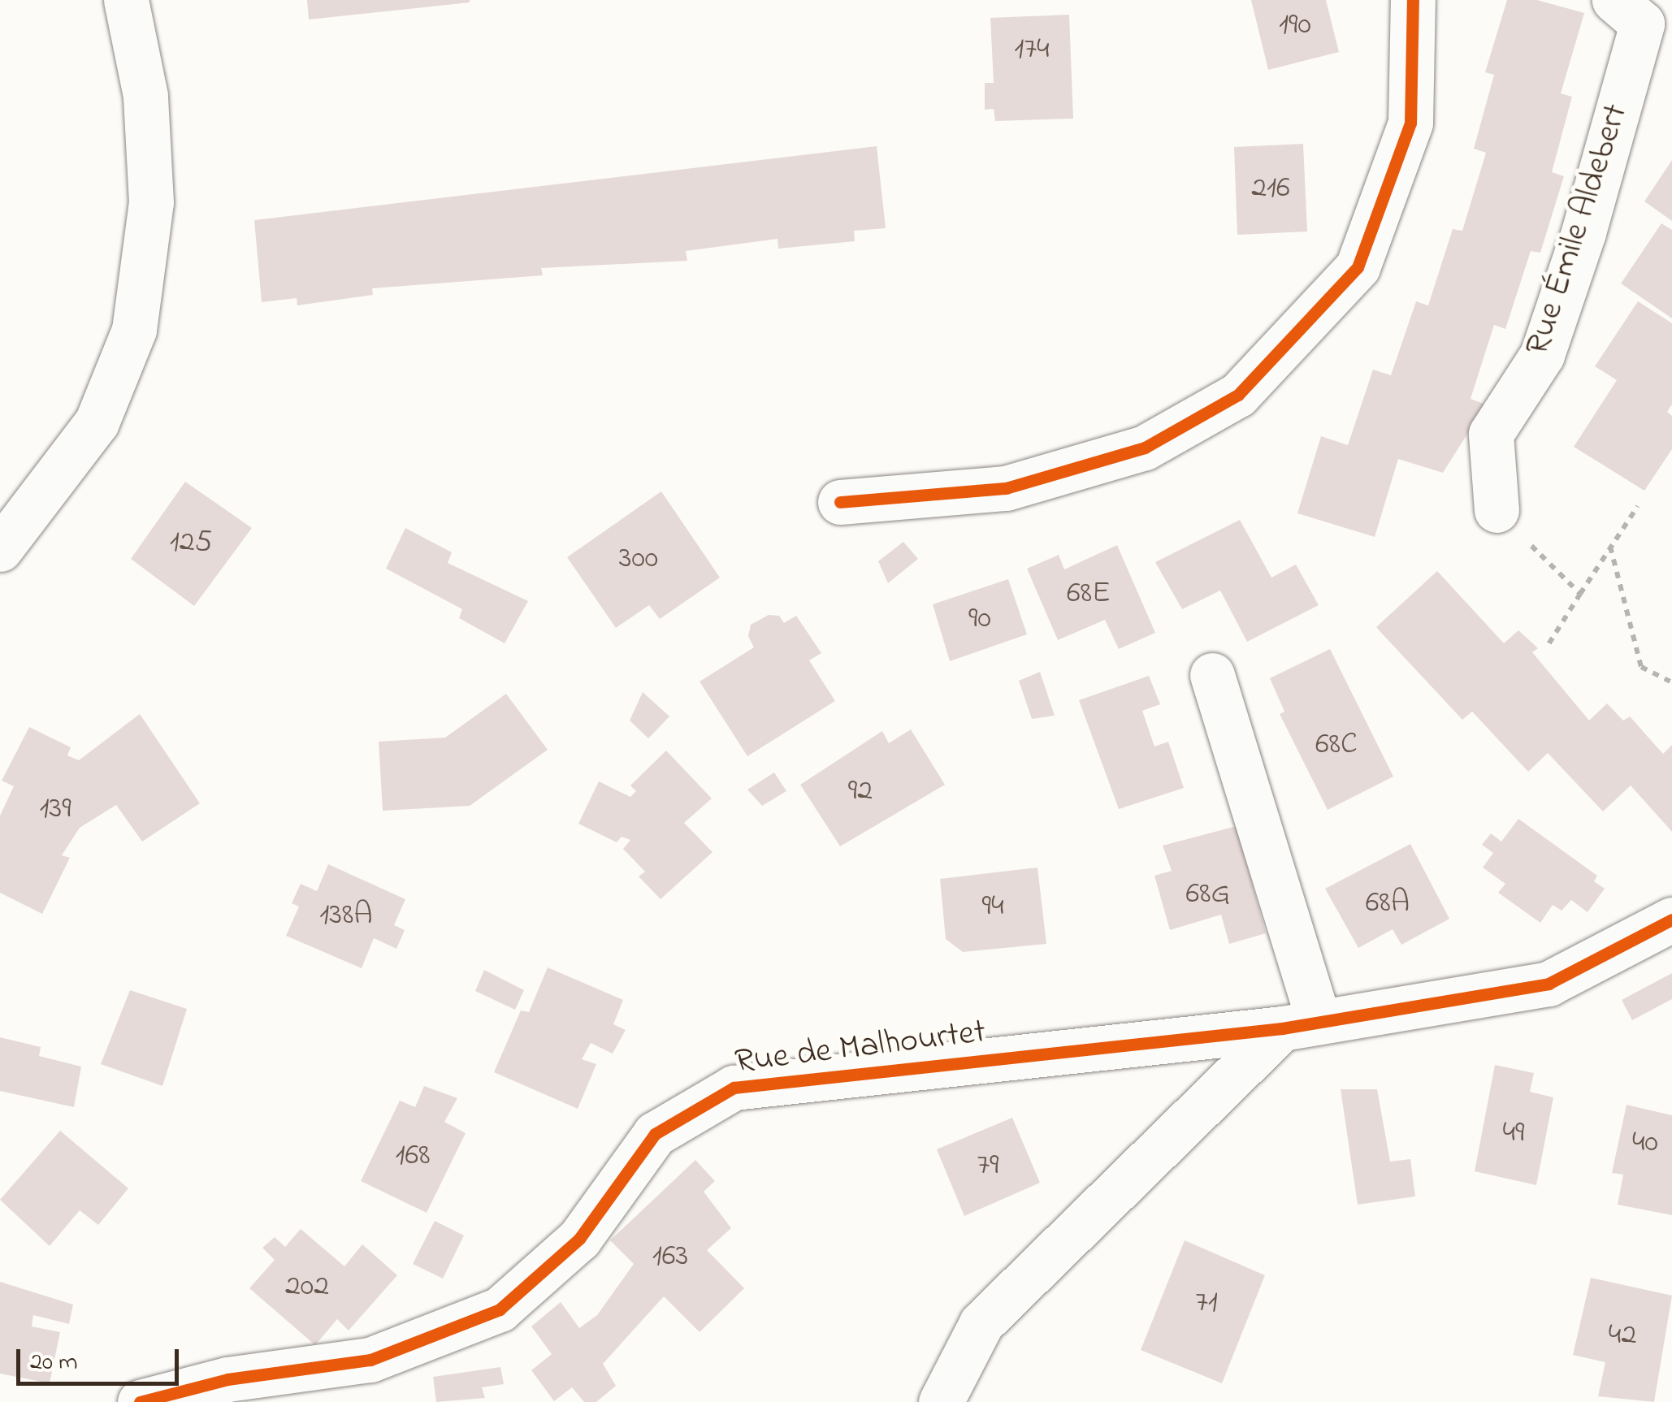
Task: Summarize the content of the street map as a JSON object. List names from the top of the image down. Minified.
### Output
{"streets":{"street":["Rue Émile Aldebert","Rue de Malhourtet"]},"house_numbers":["190","174","216","125","300","68E","90","68C","92","139","68G","68A","94","138A","49","40","168","79","163","202","71","42"],"scale_bar":"20 m"}
